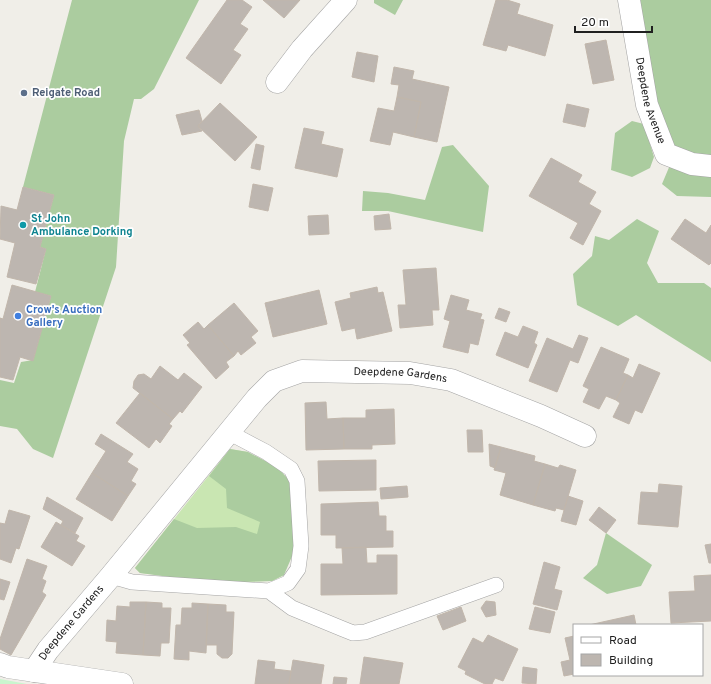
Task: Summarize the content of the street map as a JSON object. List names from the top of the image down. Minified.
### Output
{"streets":{"street":["Deepdene Avenue","Deepdene Gardens"]},"places":["Reigate Road","St John Ambulance Dorking","Crow's Auction Gallery"],"legend":["Road","Building"],"scale_bar":"20 m"}
